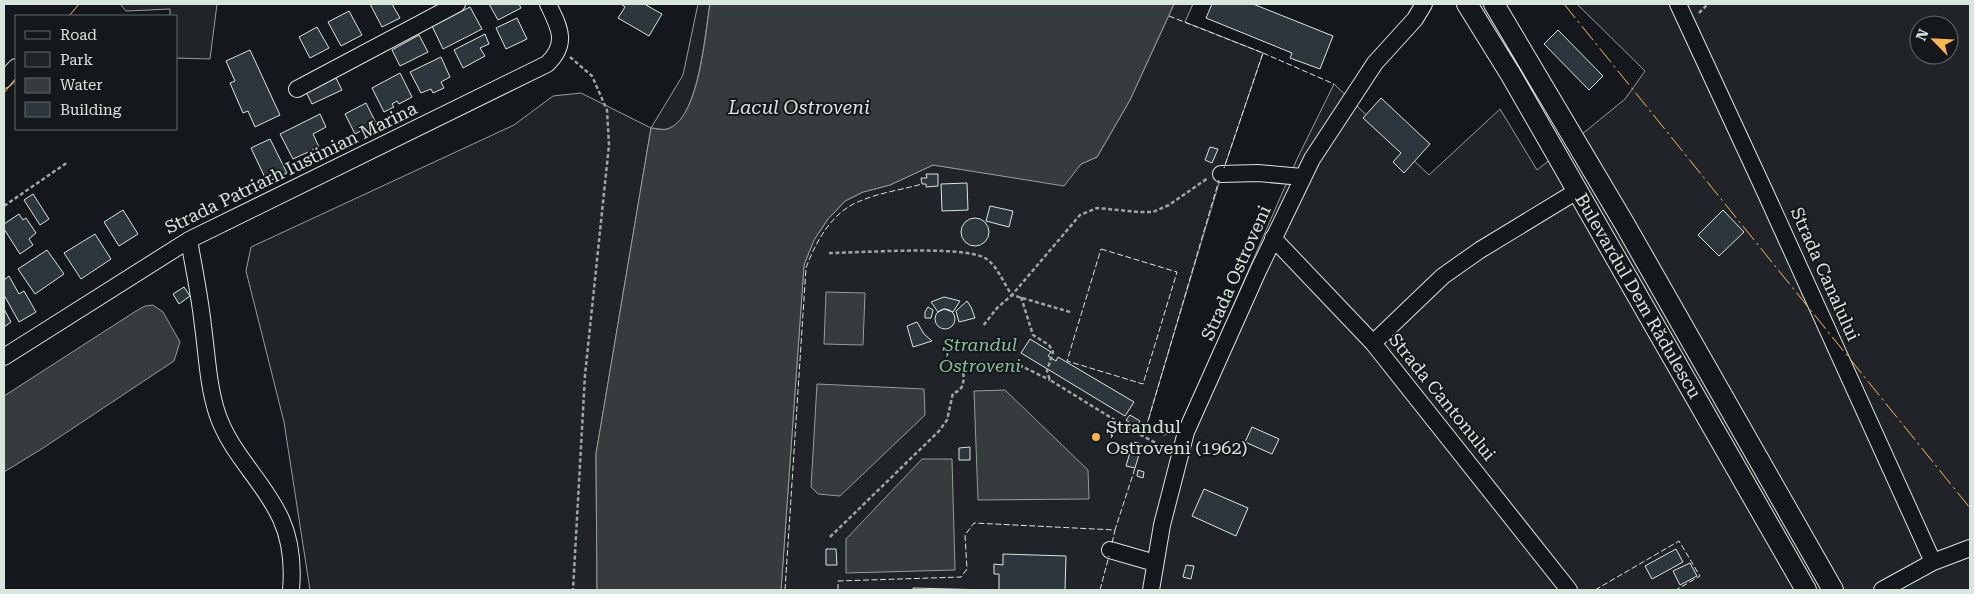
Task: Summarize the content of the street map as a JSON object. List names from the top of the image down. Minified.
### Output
{"streets":{"main road":["Bulevardul Dem Rădulescu"],"street":["Strada Patriarh Iustinian Marina","Strada Ostroveni","Strada Canalului","Strada Cantonului"]},"crossings":[["Strada Ostroveni","Strada Cantonului"]],"water":["Lacul Ostroveni"],"parks":["Ștrandul Ostroveni"],"places":["Ștrandul Ostroveni (1962)"],"legend":["Road","Park","Water","Building"],"north":"top left"}
